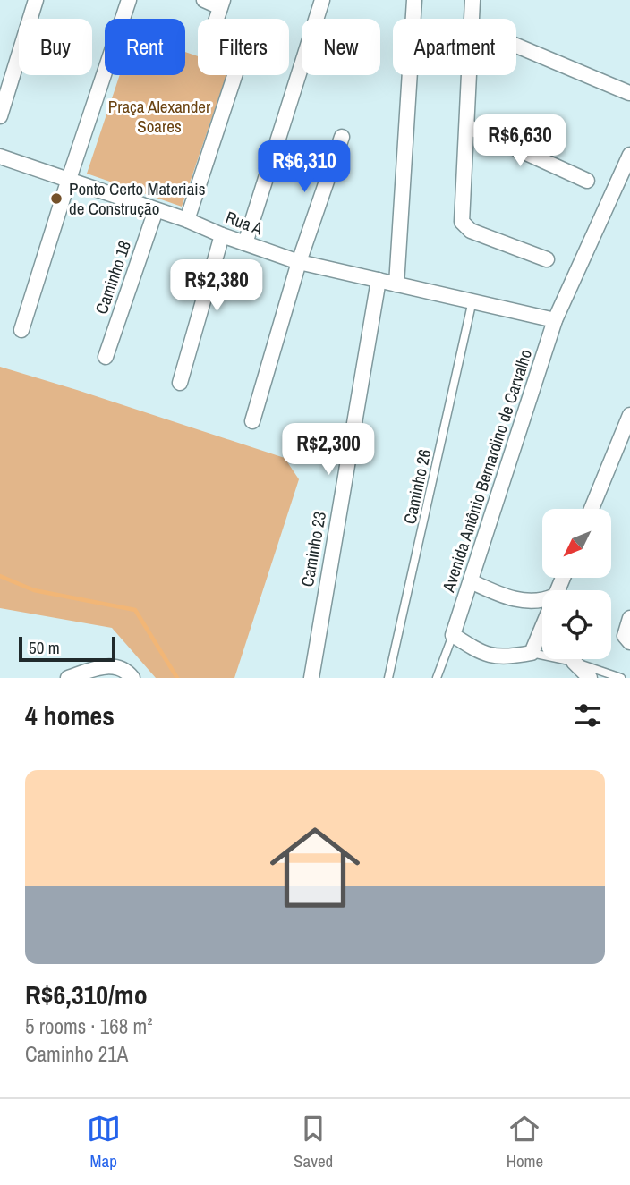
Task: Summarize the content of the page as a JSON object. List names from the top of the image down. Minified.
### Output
{"streets":{"street":["Rua A","Caminho 18","Avenida Antônio Bernardino de Carvalho","Caminho 23"],"lane":["Caminho 26"]},"crossings":[["Rua A","Caminho 18"],["Rua A","Avenida Antônio Bernardino de Carvalho"],["Rua A","Caminho 26"],["Rua A","Caminho 23"]],"parks":["Praça Alexander Soares"],"places":["Ponto Certo Materiais de Construção"],"scale_bar":"50 m","north":"bottom left","page":{"chip":["Buy","Rent","Filters","New","Apartment"],"price":["R$6,630","R$6,310","R$2,380","R$2,300"],"scale":"50 m","heading":"4 homes","list":[{"name":"R$6,310/mo","note":"5 rooms · 168 m² · Caminho 21A"}],"tabs":["Map","Saved","Home"]}}
